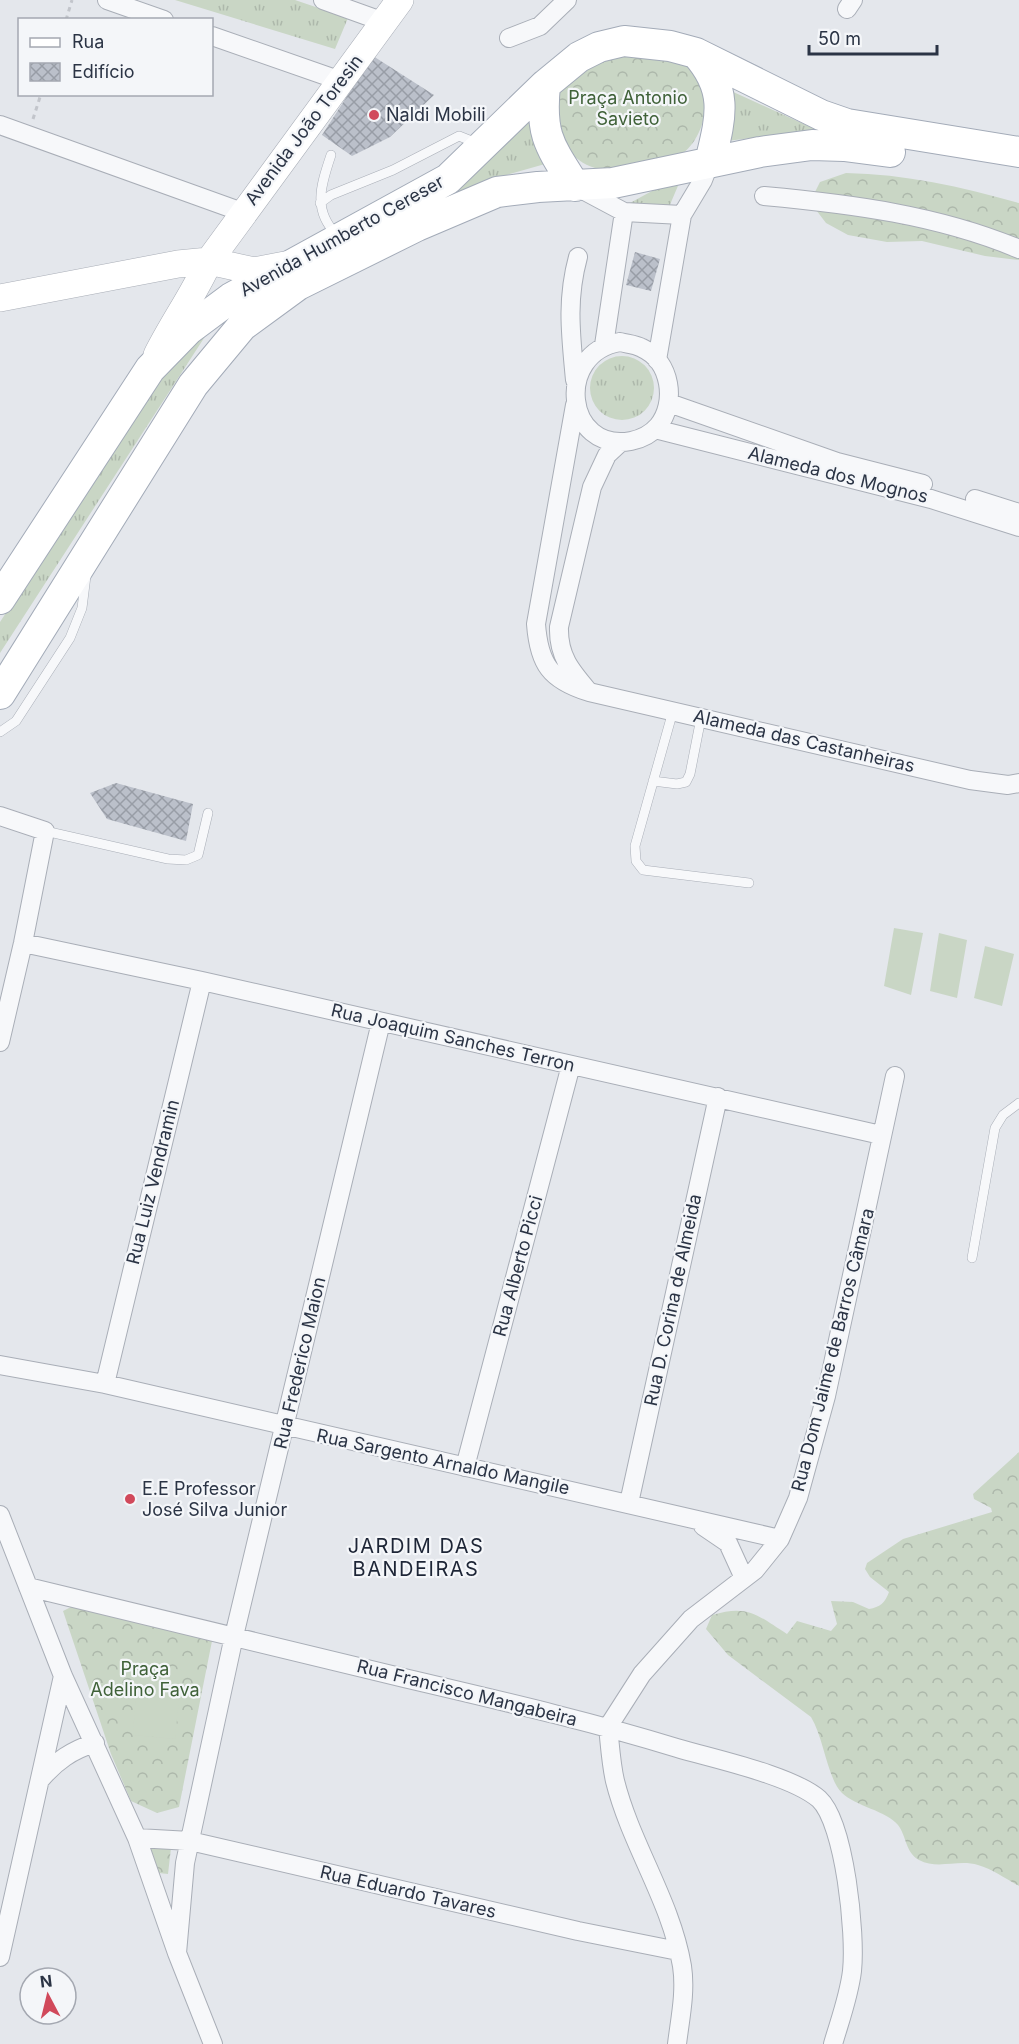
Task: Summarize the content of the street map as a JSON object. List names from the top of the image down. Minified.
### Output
{"streets":{"main road":["Avenida Humberto Cereser"],"street":["Avenida João Toresin","Alameda dos Mognos","Alameda das Castanheiras","Rua Joaquim Sanches Terron","Rua Luiz Vendramin","Rua Alberto Picci","Rua D. Corina de Almeida","Rua Dom Jaime de Barros Câmara","Rua Frederico Maion","Rua Sargento Arnaldo Mangile","Rua Francisco Mangabeira","Rua Eduardo Tavares"]},"crossings":[["Avenida João Toresin","Avenida Humberto Cereser"],["Alameda dos Mognos","Alameda das Castanheiras"],["Rua Joaquim Sanches Terron","Rua Luiz Vendramin"],["Rua Joaquim Sanches Terron","Rua Alberto Picci"],["Rua Joaquim Sanches Terron","Rua D. Corina de Almeida"],["Rua Joaquim Sanches Terron","Rua Dom Jaime de Barros Câmara"],["Rua Joaquim Sanches Terron","Rua Frederico Maion"],["Rua Luiz Vendramin","Rua Sargento Arnaldo Mangile"],["Rua Alberto Picci","Rua Sargento Arnaldo Mangile"],["Rua D. Corina de Almeida","Rua Sargento Arnaldo Mangile"],["Rua Dom Jaime de Barros Câmara","Rua Sargento Arnaldo Mangile"],["Rua Dom Jaime de Barros Câmara","Rua Francisco Mangabeira"],["Rua Frederico Maion","Rua Sargento Arnaldo Mangile"],["Rua Frederico Maion","Rua Francisco Mangabeira"],["Rua Frederico Maion","Rua Eduardo Tavares"]],"districts":["JARDIM DAS BANDEIRAS"],"parks":["Praça Antonio Savieto","Praça Adelino Fava"],"places":["Naldi Mobili","E.E Professor José Silva Junior"],"legend":["Rua","Edifício"],"scale_bar":"50 m","north":"top"}
